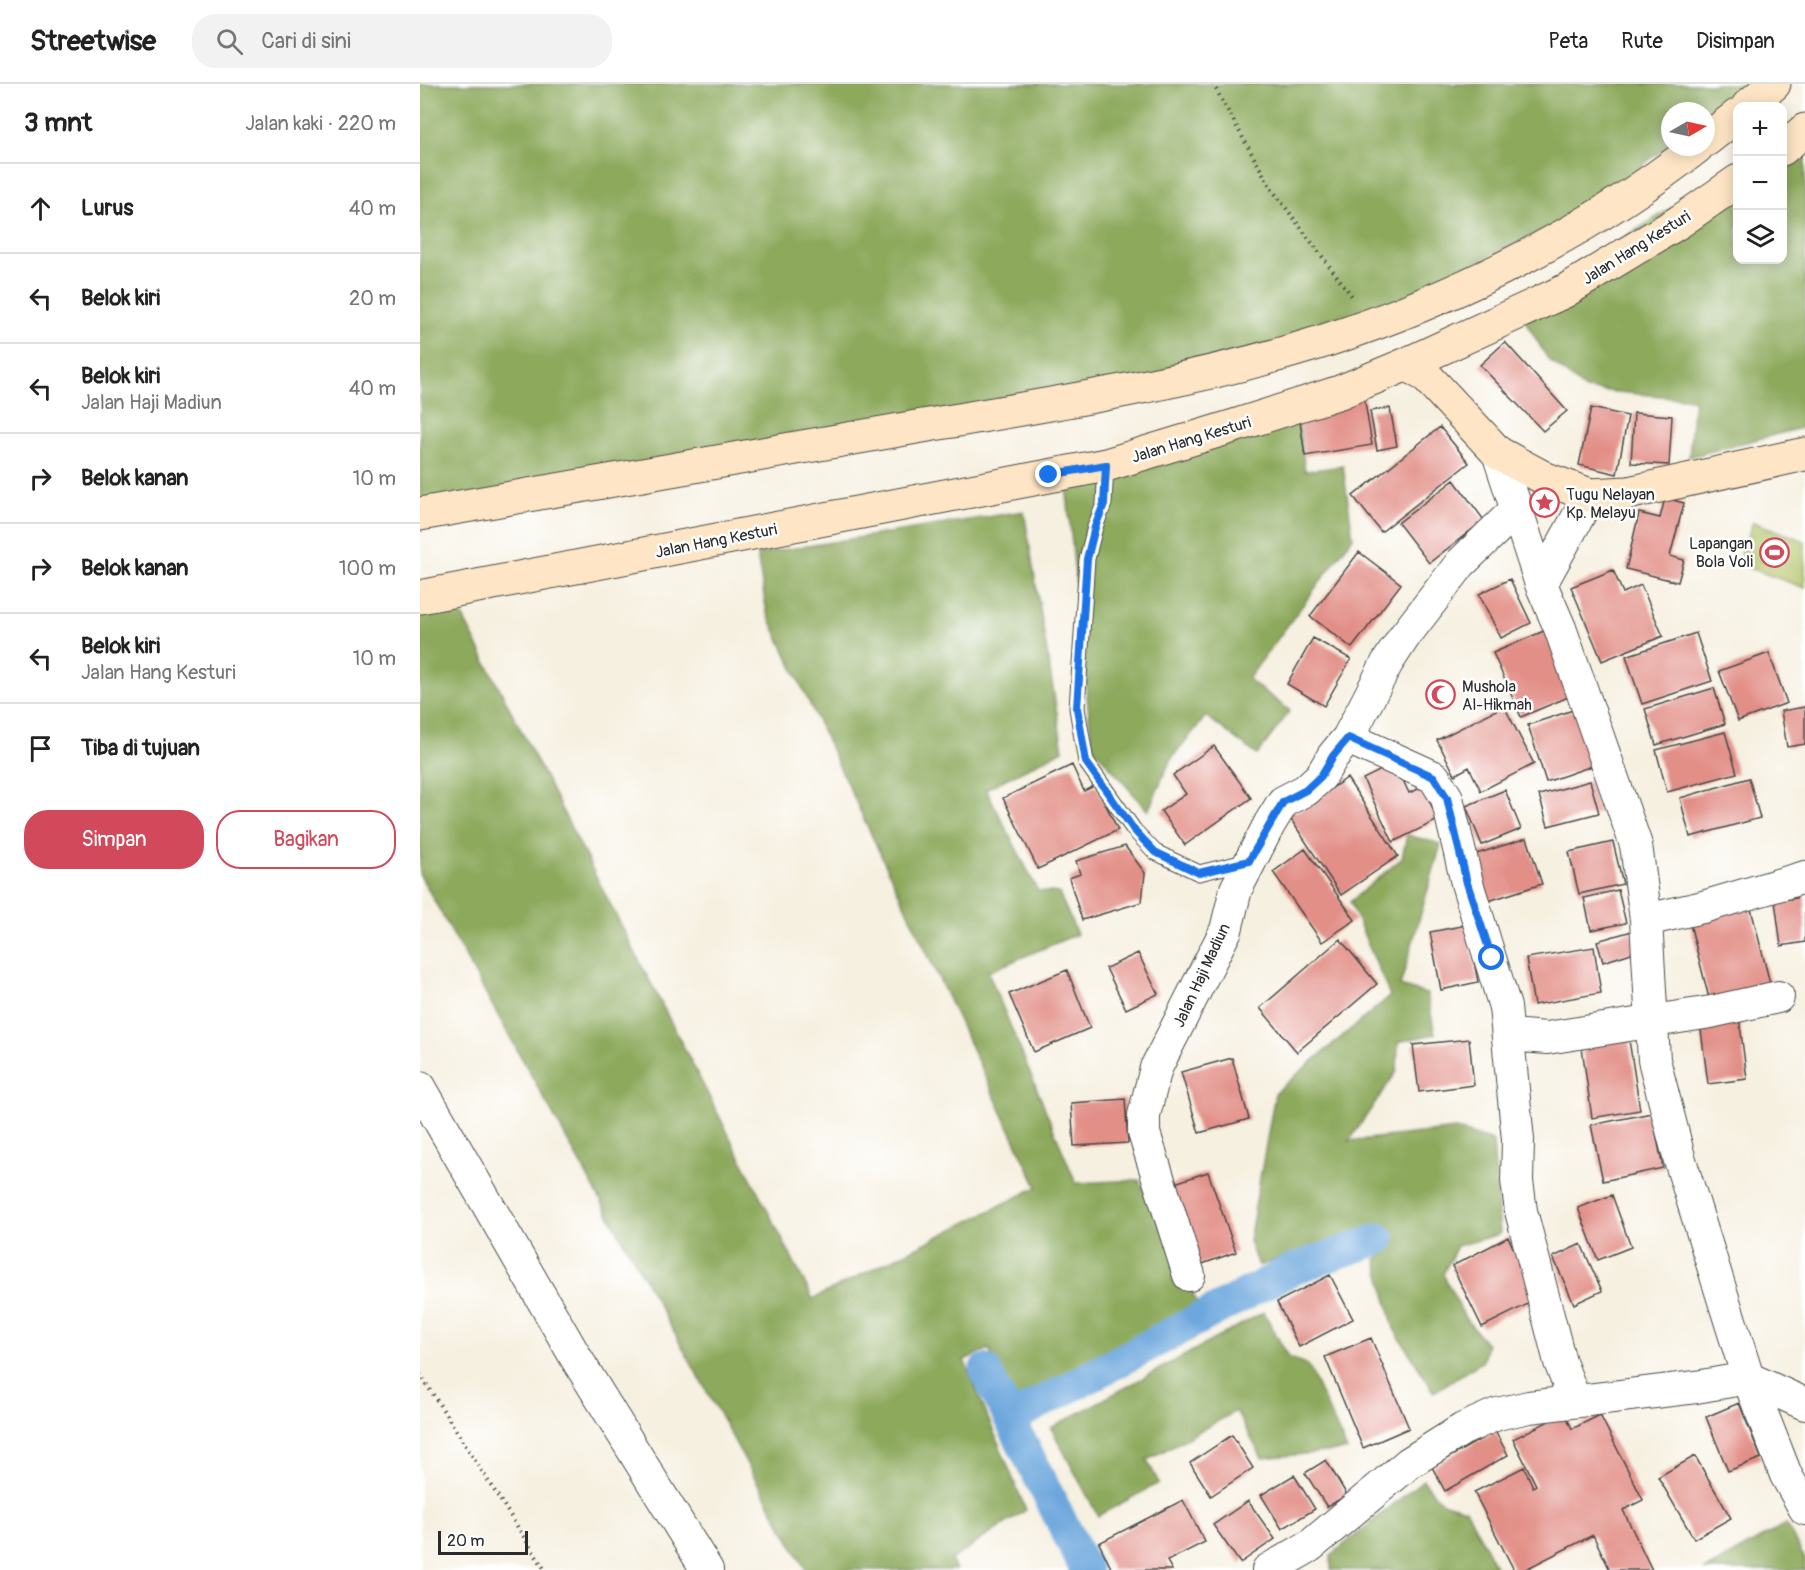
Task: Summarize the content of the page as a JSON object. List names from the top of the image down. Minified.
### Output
{"streets":{"main road":["Jalan Hang Kesturi"],"street":["Jalan Haji Madiun"]},"places":{"place":["Tugu Nelayan Kp. Melayu"],"sports":["Lapangan Bola Voli"],"mosque":["Mushola Al-Hikmah"]},"scale_bar":"20 m","north":"right","page":{"header":"Streetwise","search":"Cari di sini","nav":["Peta","Rute","Disimpan"],"heading":["3 mnt","Jalan kaki · 220 m"],"map_buttons":["+","−"],"list":[["Lurus","40 m"],["Belok kiri","20 m"],["Belok kiri","Jalan Haji Madiun","40 m"],["Belok kanan","10 m"],["Belok kanan","100 m"],["Belok kiri","Jalan Hang Kesturi","10 m"],"Tiba di tujuan"],"buttons":["Simpan","Bagikan"],"scale":"20 m"}}
